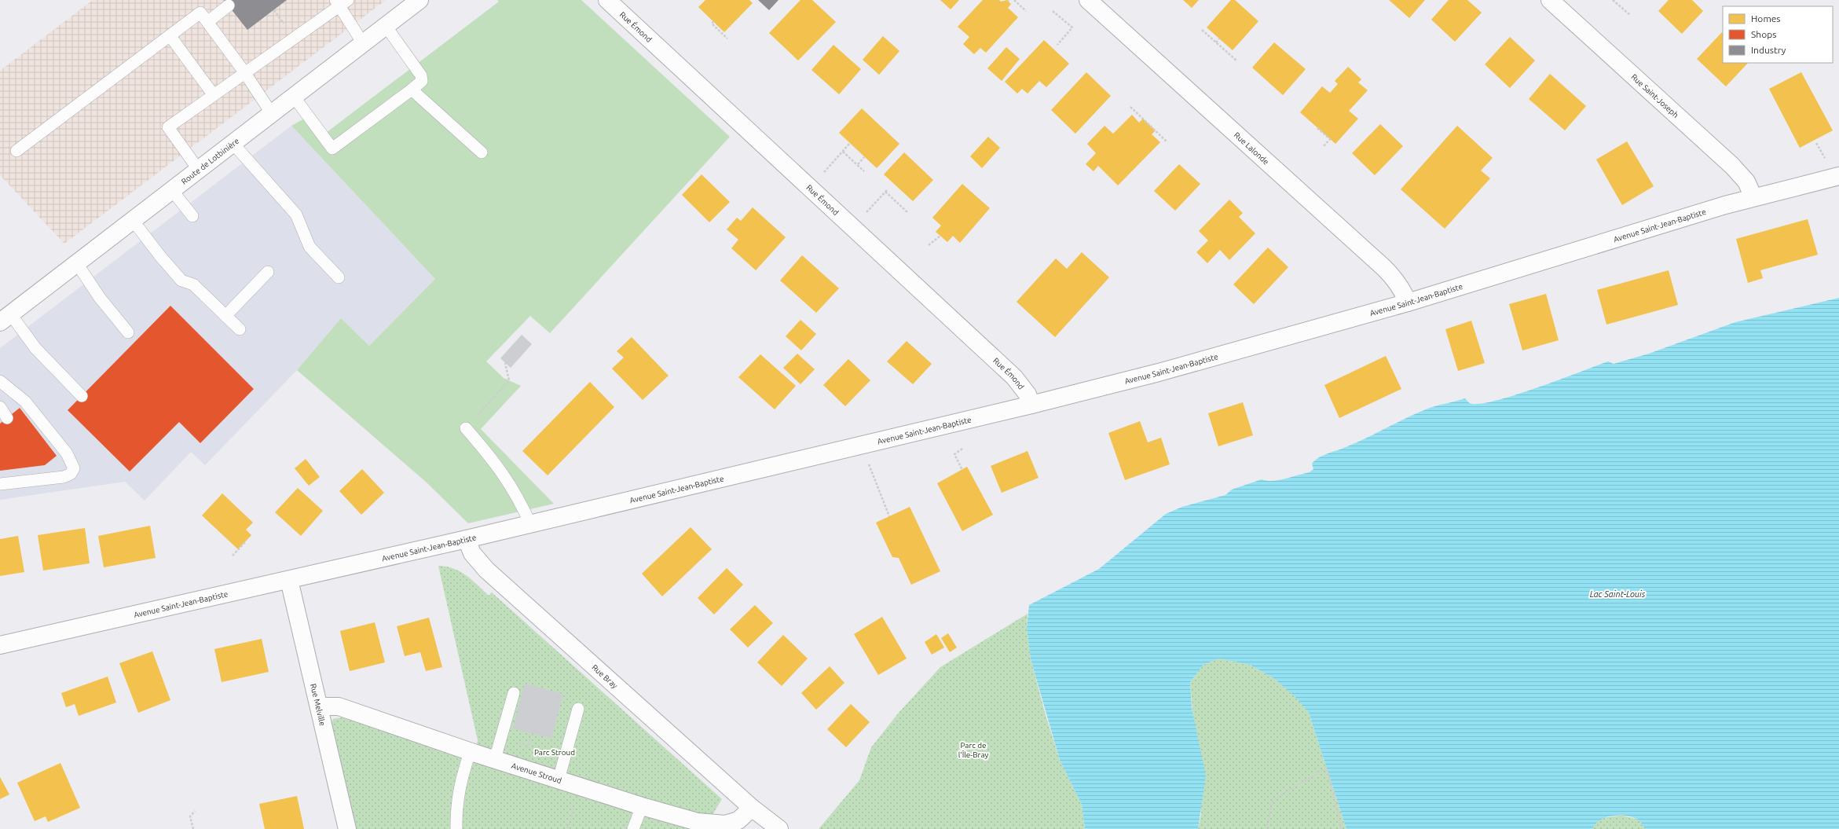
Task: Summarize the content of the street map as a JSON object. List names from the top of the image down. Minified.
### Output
{"streets":{"street":["Rue Émond","Rue Saint-Joseph","Rue Lalonde","Route de Lotbinière","Avenue Saint-Jean-Baptiste","Rue Bray","Rue Melville","Avenue Stroud"]},"crossings":[["Rue Émond","Avenue Saint-Jean-Baptiste"],["Rue Saint-Joseph","Avenue Saint-Jean-Baptiste"],["Rue Lalonde","Avenue Saint-Jean-Baptiste"],["Avenue Saint-Jean-Baptiste","Rue Bray"],["Avenue Saint-Jean-Baptiste","Rue Melville"],["Rue Bray","Avenue Stroud"],["Rue Melville","Avenue Stroud"]],"water":["Lac Saint-Louis"],"parks":["Parc de l'Île-Bray","Parc Stroud"],"legend":["Homes","Shops","Industry"]}
